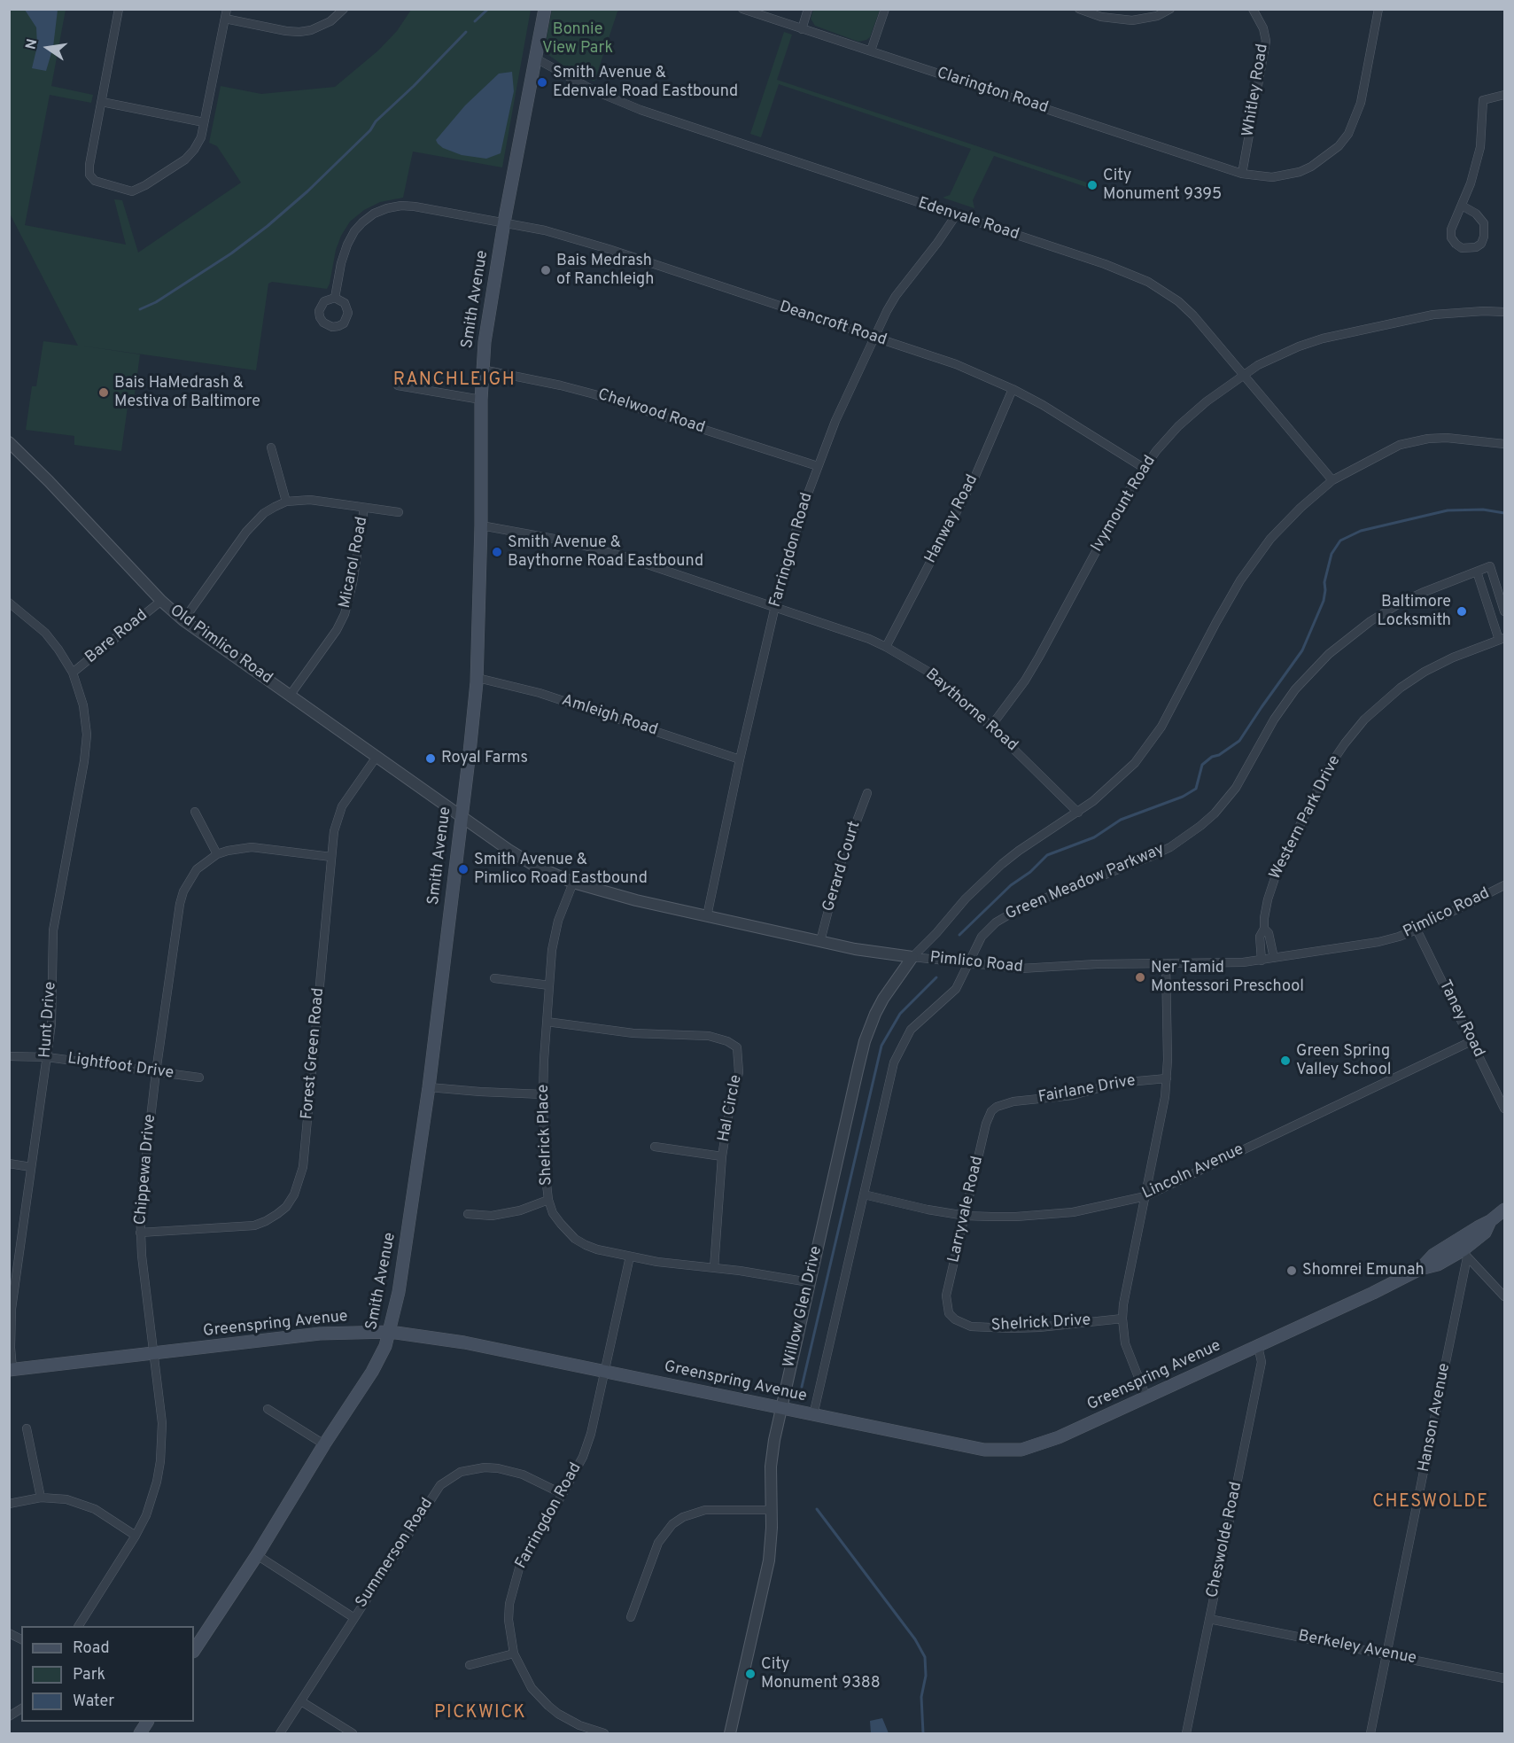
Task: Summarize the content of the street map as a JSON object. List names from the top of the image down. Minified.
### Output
{"streets":{"main road":["Smith Avenue","Greenspring Avenue"],"street":["Whitley Road","Clarington Road","Edenvale Road","Deancroft Road","Chelwood Road","Ivymount Road","Hanway Road","Farringdon Road","Micarol Road","Bare Road","Old Pimlico Road","Baythorne Road","Amleigh Road","Western Park Drive","Gerard Court","Green Meadow Parkway","Pimlico Road","Taney Road","Hunt Drive","Forest Green Road","Lightfoot Drive","Fairlane Drive","Hal Circle","Shelrick Place","Chippewa Drive","Lincoln Avenue","Larryvale Road","Willow Glen Drive","Shelrick Drive","Hanson Avenue","Cheswolde Road","Summerson Road","Berkeley Avenue"]},"crossings":[["Whitley Road","Clarington Road"],["Edenvale Road","Smith Avenue"],["Edenvale Road","Ivymount Road"],["Edenvale Road","Farringdon Road"],["Smith Avenue","Deancroft Road"],["Smith Avenue","Chelwood Road"],["Smith Avenue","Old Pimlico Road"],["Smith Avenue","Baythorne Road"],["Smith Avenue","Amleigh Road"],["Smith Avenue","Pimlico Road"],["Smith Avenue","Greenspring Avenue"],["Deancroft Road","Ivymount Road"],["Deancroft Road","Hanway Road"],["Deancroft Road","Farringdon Road"],["Chelwood Road","Farringdon Road"],["Ivymount Road","Baythorne Road"],["Hanway Road","Baythorne Road"],["Farringdon Road","Baythorne Road"],["Farringdon Road","Amleigh Road"],["Farringdon Road","Pimlico Road"],["Farringdon Road","Shelrick Place"],["Farringdon Road","Greenspring Avenue"],["Farringdon Road","Summerson Road"],["Micarol Road","Old Pimlico Road"],["Bare Road","Old Pimlico Road"],["Bare Road","Hunt Drive"],["Old Pimlico Road","Pimlico Road"],["Old Pimlico Road","Forest Green Road"],["Western Park Drive","Pimlico Road"],["Gerard Court","Pimlico Road"],["Green Meadow Parkway","Pimlico Road"],["Green Meadow Parkway","Willow Glen Drive"],["Pimlico Road","Taney Road"],["Pimlico Road","Shelrick Place"],["Pimlico Road","Willow Glen Drive"],["Taney Road","Lincoln Avenue"],["Hunt Drive","Lightfoot Drive"],["Hunt Drive","Greenspring Avenue"],["Forest Green Road","Chippewa Drive"],["Lightfoot Drive","Chippewa Drive"],["Fairlane Drive","Larryvale Road"],["Hal Circle","Shelrick Place"],["Shelrick Place","Willow Glen Drive"],["Chippewa Drive","Greenspring Avenue"],["Lincoln Avenue","Larryvale Road"],["Lincoln Avenue","Willow Glen Drive"],["Larryvale Road","Shelrick Drive"],["Willow Glen Drive","Greenspring Avenue"],["Greenspring Avenue","Hanson Avenue"],["Greenspring Avenue","Cheswolde Road"],["Hanson Avenue","Berkeley Avenue"],["Cheswolde Road","Berkeley Avenue"]],"districts":["RANCHLEIGH","CHESWOLDE","PICKWICK"],"parks":["Bonnie View Park"],"places":["Smith Avenue & Edenvale Road Eastbound","City Monument 9395","Bais Medrash of Ranchleigh","Bais HaMedrash & Mestiva of Baltimore","Smith Avenue & Baythorne Road Eastbound","Baltimore Locksmith","Royal Farms","Smith Avenue & Pimlico Road Eastbound","Ner Tamid Montessori Preschool","Green Spring Valley School","Shomrei Emunah","City Monument 9388"],"legend":["Road","Park","Water"],"north":"left"}
